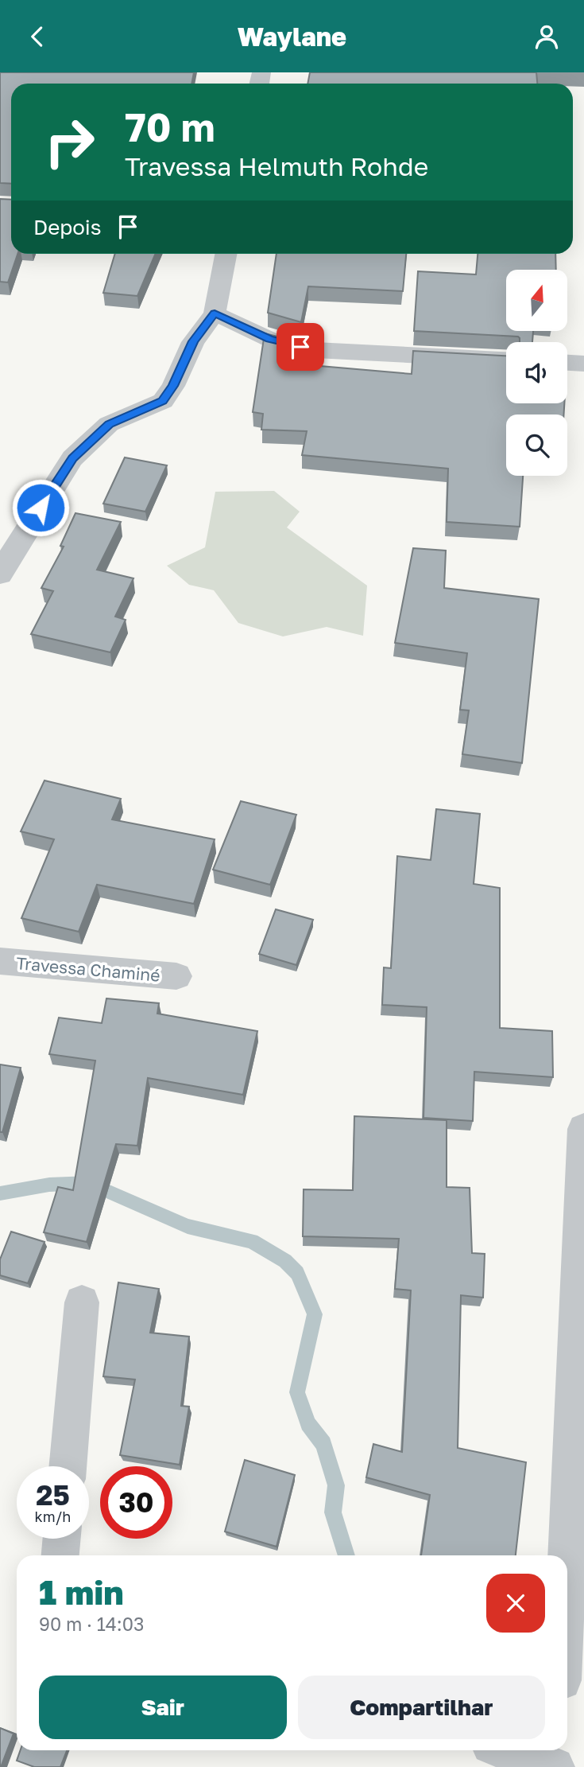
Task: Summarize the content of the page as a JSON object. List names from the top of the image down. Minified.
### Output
{"streets":{"street":["Travessa Chaminé"]},"north":"top","page":{"header":"Waylane","turn":["70 m","Travessa Helmuth Rohde"],"then":"Depois","speed":"25 km/h","limit":"30","heading":["1 min","90 m · 14:03"],"buttons":["Sair","Compartilhar"]}}
